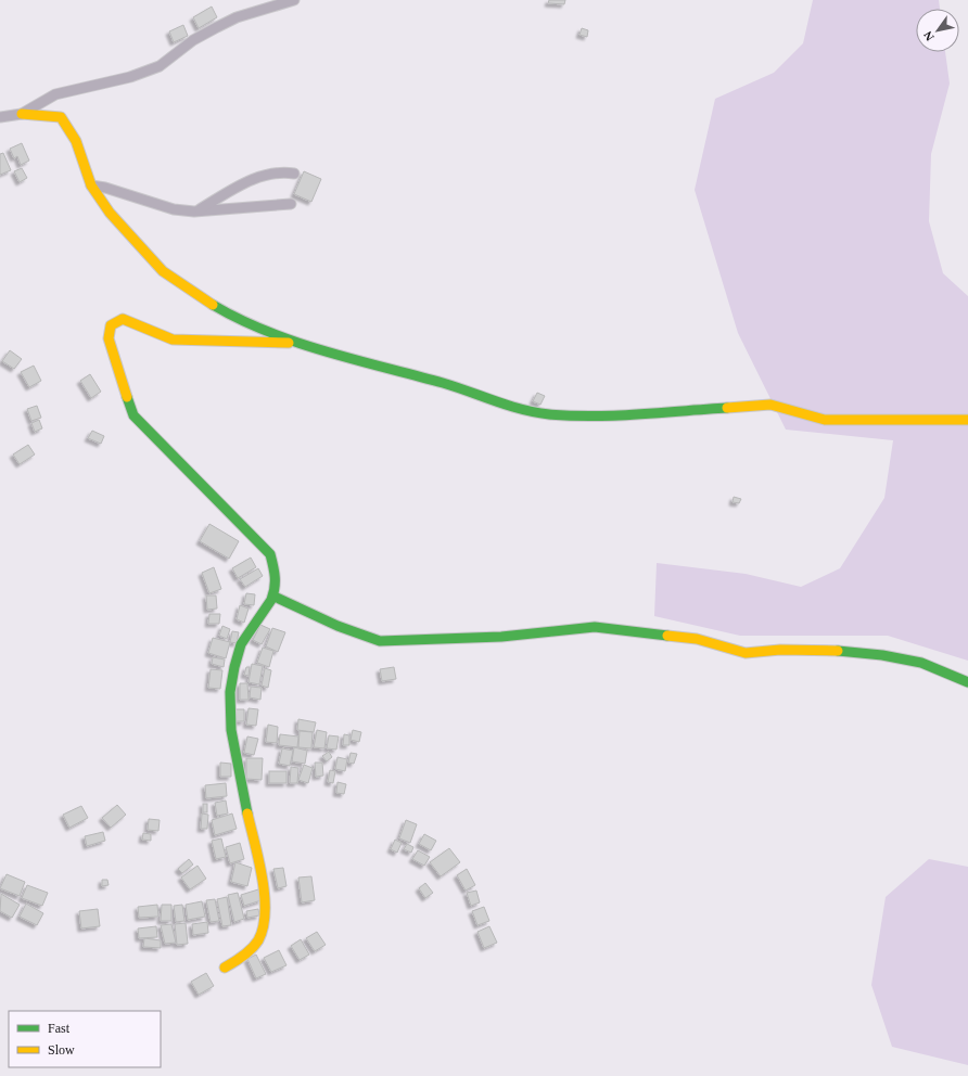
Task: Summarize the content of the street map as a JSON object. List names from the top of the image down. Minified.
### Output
{"legend":["Fast","Slow"],"north":"bottom left"}
